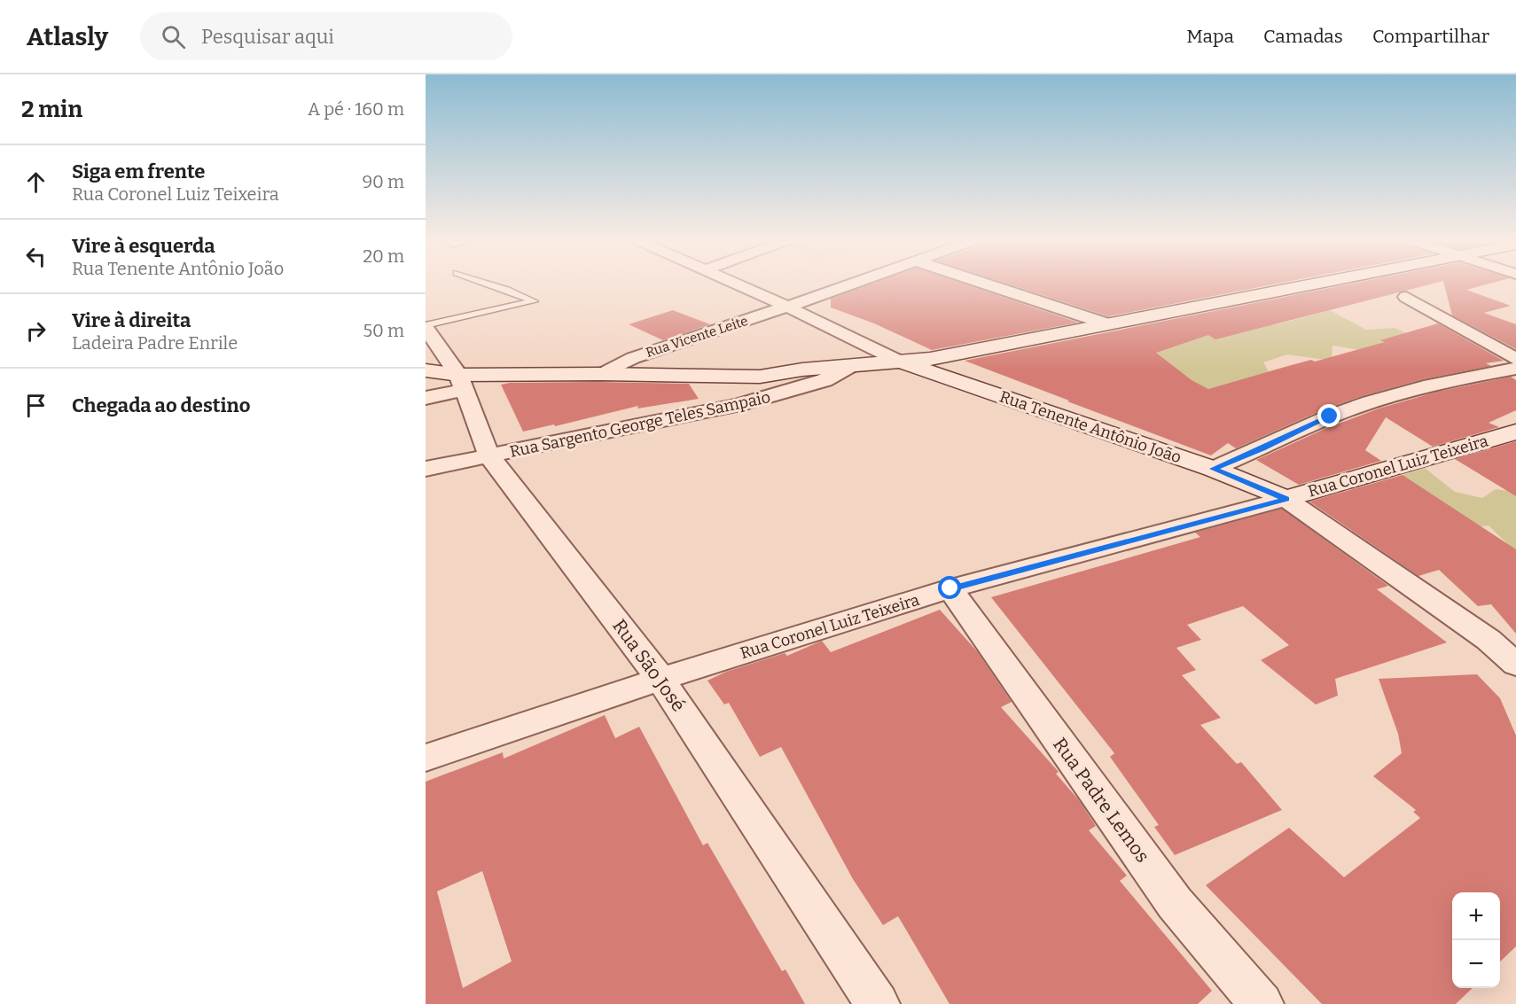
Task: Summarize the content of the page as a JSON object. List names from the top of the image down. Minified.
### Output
{"streets":{"main road":["Rua Tenente Antônio João","Rua Coronel Luiz Teixeira"],"street":["Rua Vicente Leite","Rua Sargento George Teles Sampaio","Rua São José","Rua Padre Lemos"]},"crossings":[["Rua Vicente Leite","Rua Tenente Antônio João"],["Rua Sargento George Teles Sampaio","Rua São José"],["Rua Tenente Antônio João","Rua Coronel Luiz Teixeira"],["Rua Coronel Luiz Teixeira","Rua São José"],["Rua Coronel Luiz Teixeira","Rua Padre Lemos"]],"page":{"header":"Atlasly","search":"Pesquisar aqui","nav":["Mapa","Camadas","Compartilhar"],"heading":["2 min","A pé · 160 m"],"list":[["Siga em frente","Rua Coronel Luiz Teixeira","90 m"],["Vire à esquerda","Rua Tenente Antônio João","20 m"],["Vire à direita","Ladeira Padre Enrile","50 m"],"Chegada ao destino"],"map_buttons":["+","−"]}}
